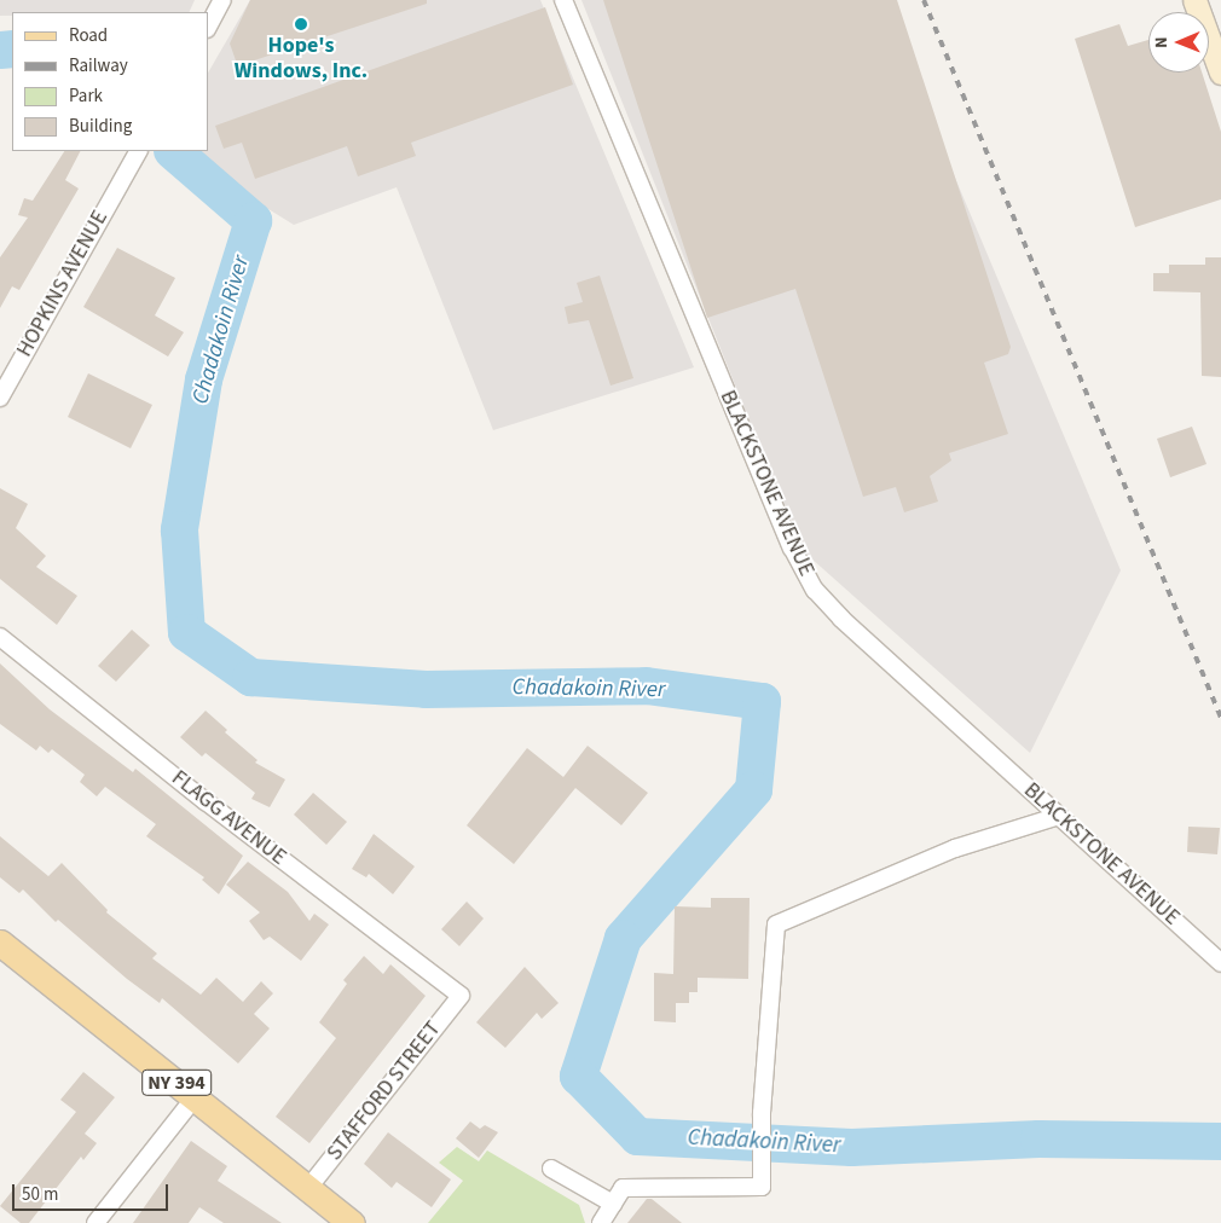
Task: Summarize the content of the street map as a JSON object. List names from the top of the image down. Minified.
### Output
{"streets":{"main road":["NY 394"],"street":["HOPKINS AVENUE","BLACKSTONE AVENUE","FLAGG AVENUE","STAFFORD STREET"]},"crossings":[["FLAGG AVENUE","STAFFORD STREET"],["NY 394","STAFFORD STREET"]],"water":["Chadakoin River"],"places":["Hope's Windows, Inc."],"legend":["Road","Railway","Park","Building"],"scale_bar":"50 m","north":"left"}
